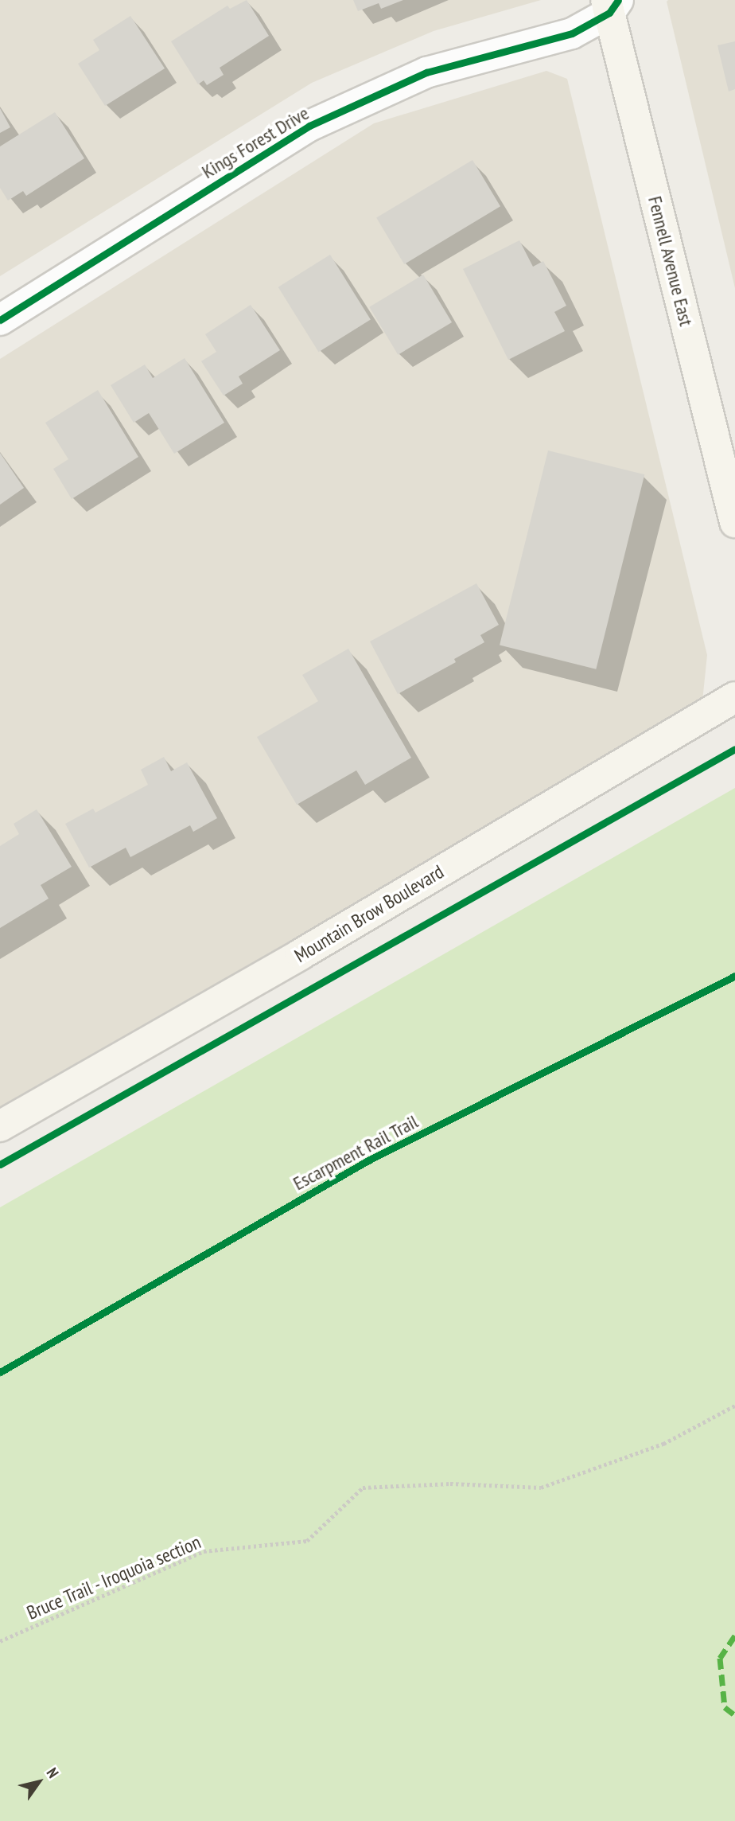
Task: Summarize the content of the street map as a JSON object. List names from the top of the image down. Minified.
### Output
{"streets":{"main road":["Fennell Avenue East","Mountain Brow Boulevard"],"street":["Kings Forest Drive"],"path":["Bruce Trail - Iroquoia section"],"cycle path":["Escarpment Rail Trail"]},"crossings":[["Kings Forest Drive","Fennell Avenue East"]],"north":"top right"}
